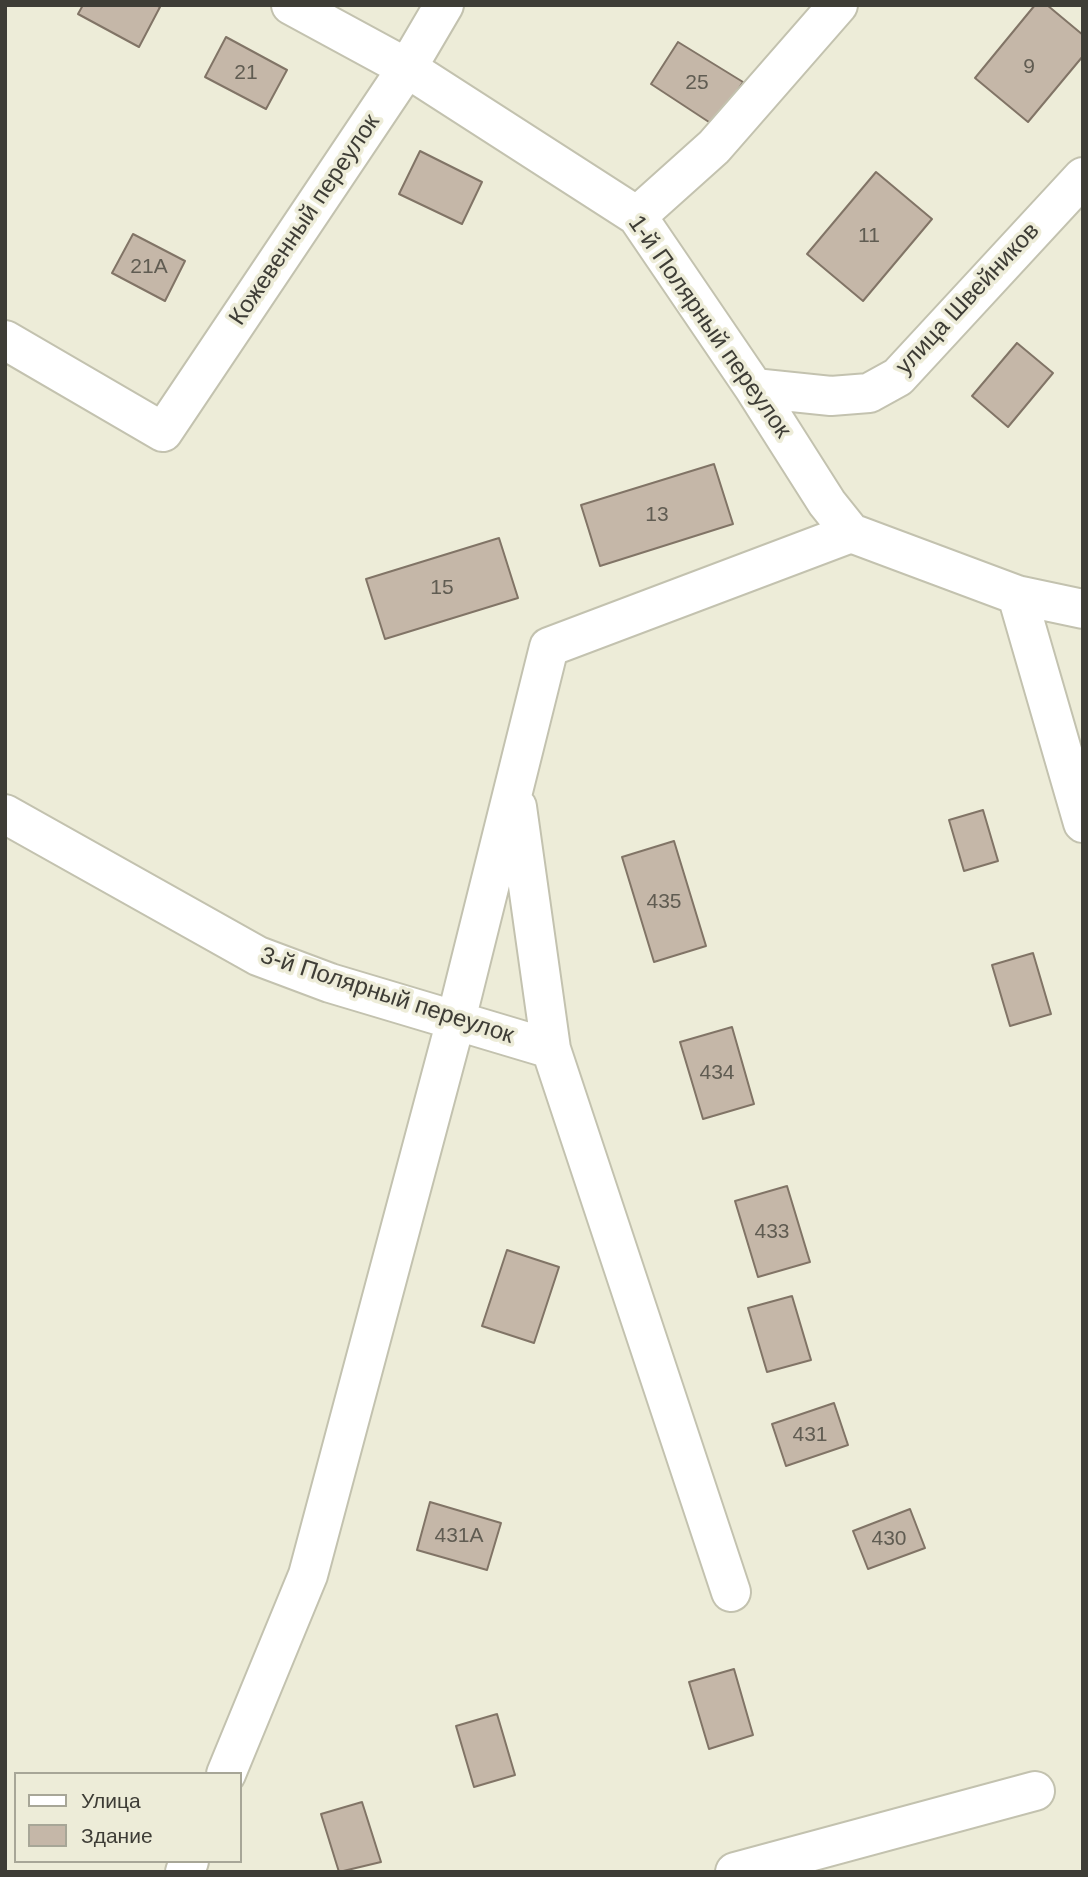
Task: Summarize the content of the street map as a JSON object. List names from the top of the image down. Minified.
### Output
{"streets":{"street":["Кожевенный переулок","улица Швейников","1-й Полярный переулок","3-й Полярный переулок"]},"crossings":[["Кожевенный переулок","1-й Полярный переулок"],["улица Швейников","1-й Полярный переулок"]],"house_numbers":["9","21","25","11","21А","13","15","435","434","433","431","431А","430"],"legend":["Улица","Здание"]}
